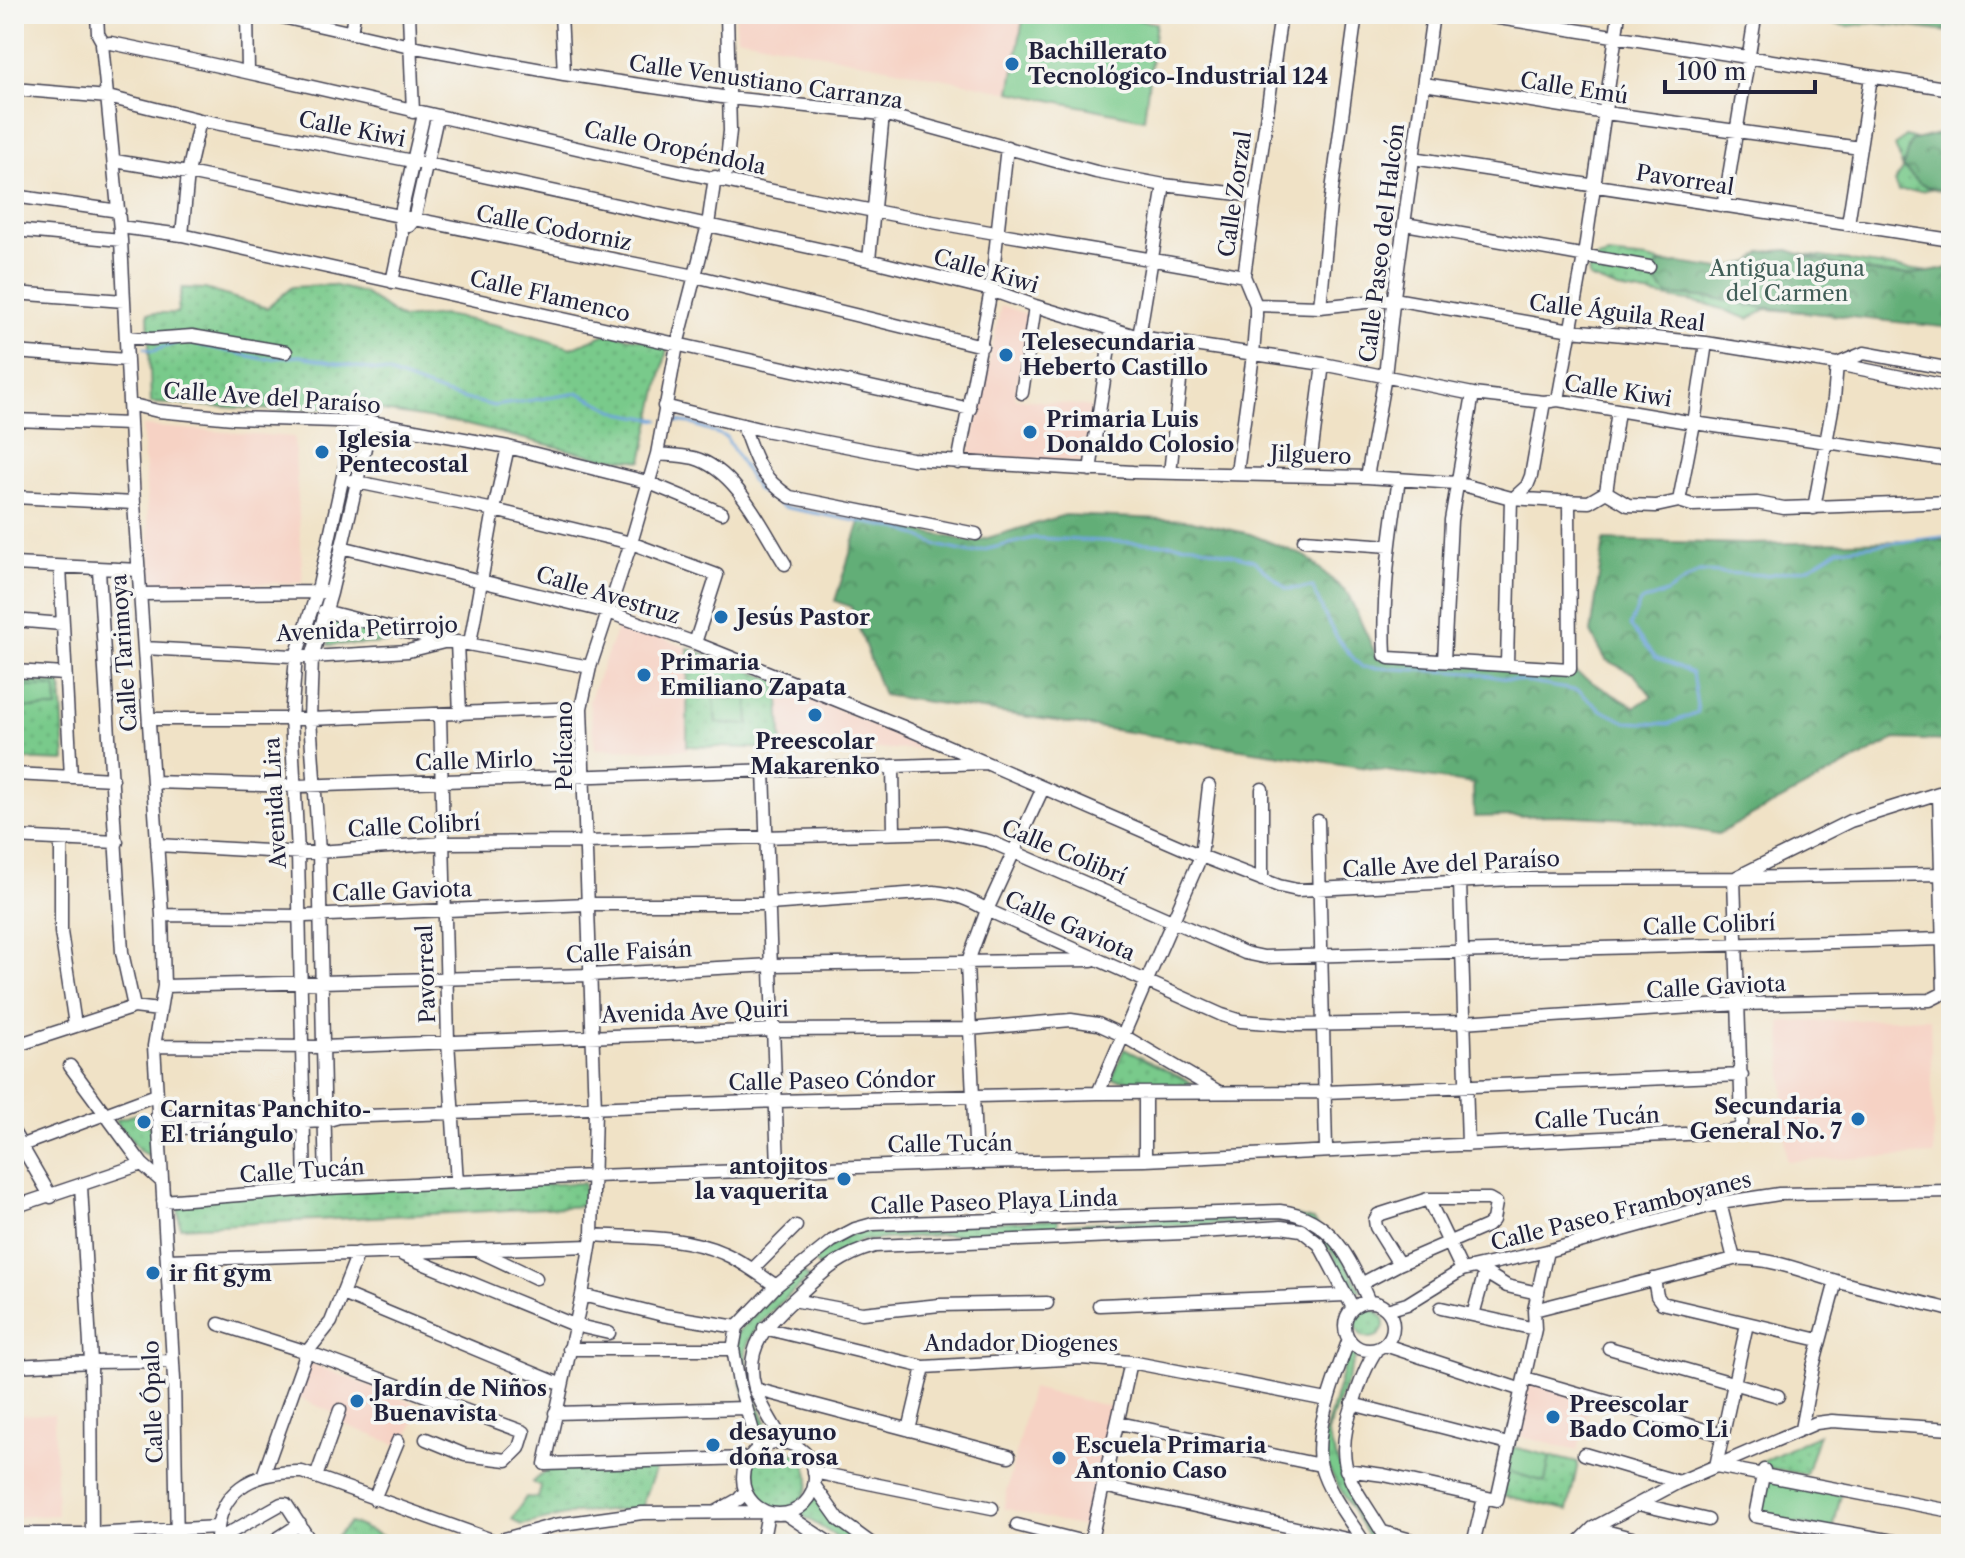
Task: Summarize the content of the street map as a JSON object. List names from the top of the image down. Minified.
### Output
{"streets":{"street":["Calle Venustiano Carranza","Calle Emú","Calle Kiwi","Calle Oropéndola","Pavorreal","Calle Zorzal","Calle Codorniz","Calle Paseo del Halcón","Calle Flamenco","Calle Águila Real","Calle Ave del Paraíso","Jilguero","Calle Avestruz","Avenida Petirrojo","Calle Tarimoya","Pelícano","Calle Mirlo","Avenida Lira","Calle Colibrí","Calle Gaviota","Calle Faisán","Avenida Ave Quiri","Calle Paseo Cóndor","Calle Tucán","Calle Paseo Playa Linda","Calle Paseo Framboyanes","Andador Diogenes","Calle Ópalo"]},"crossings":[["Calle Venustiano Carranza","Calle Zorzal"],["Calle Venustiano Carranza","Pelícano"],["Calle Emú","Calle Paseo del Halcón"],["Calle Kiwi","Calle Zorzal"],["Calle Kiwi","Calle Paseo del Halcón"],["Calle Kiwi","Jilguero"],["Calle Kiwi","Calle Tarimoya"],["Calle Kiwi","Pelícano"],["Calle Oropéndola","Calle Zorzal"],["Calle Oropéndola","Calle Tarimoya"],["Calle Oropéndola","Pelícano"],["Pavorreal","Calle Paseo del Halcón"],["Pavorreal","Calle Mirlo"],["Pavorreal","Calle Colibrí"],["Pavorreal","Calle Gaviota"],["Pavorreal","Calle Faisán"],["Pavorreal","Avenida Ave Quiri"],["Pavorreal","Calle Paseo Cóndor"],["Pavorreal","Calle Tucán"],["Calle Zorzal","Calle Águila Real"],["Calle Zorzal","Jilguero"],["Calle Codorniz","Calle Tarimoya"],["Calle Codorniz","Pelícano"],["Calle Paseo del Halcón","Calle Águila Real"],["Calle Paseo del Halcón","Jilguero"],["Calle Flamenco","Calle Tarimoya"],["Calle Flamenco","Pelícano"],["Calle Ave del Paraíso","Calle Avestruz"],["Calle Ave del Paraíso","Calle Tarimoya"],["Calle Ave del Paraíso","Pelícano"],["Calle Ave del Paraíso","Calle Mirlo"],["Calle Ave del Paraíso","Avenida Lira"],["Jilguero","Pelícano"],["Calle Avestruz","Pelícano"],["Calle Avestruz","Calle Mirlo"],["Calle Avestruz","Avenida Lira"],["Avenida Petirrojo","Calle Tarimoya"],["Avenida Petirrojo","Pelícano"],["Avenida Petirrojo","Avenida Lira"],["Calle Tarimoya","Calle Mirlo"],["Calle Tarimoya","Calle Colibrí"],["Calle Tarimoya","Calle Gaviota"],["Calle Tarimoya","Calle Faisán"],["Calle Tarimoya","Avenida Ave Quiri"],["Calle Tarimoya","Calle Paseo Cóndor"],["Calle Tarimoya","Calle Tucán"],["Calle Tarimoya","Calle Ópalo"],["Pelícano","Calle Mirlo"],["Pelícano","Calle Colibrí"],["Pelícano","Calle Gaviota"],["Pelícano","Calle Faisán"],["Pelícano","Avenida Ave Quiri"],["Pelícano","Calle Paseo Cóndor"],["Pelícano","Calle Tucán"],["Calle Mirlo","Avenida Lira"],["Avenida Lira","Calle Colibrí"],["Avenida Lira","Calle Gaviota"],["Avenida Lira","Calle Faisán"],["Avenida Lira","Avenida Ave Quiri"],["Avenida Lira","Calle Paseo Cóndor"],["Avenida Lira","Calle Tucán"],["Calle Gaviota","Calle Faisán"],["Avenida Ave Quiri","Calle Paseo Cóndor"],["Calle Paseo Cóndor","Calle Tucán"],["Calle Paseo Playa Linda","Calle Paseo Framboyanes"],["Calle Paseo Playa Linda","Andador Diogenes"]],"parks":["Antigua laguna del Carmen"],"places":["Bachillerato Tecnológico-Industrial 124","Telesecundaria Heberto Castillo","Primaria Luis Donaldo Colosio","Iglesia Pentecostal","Jesús Pastor","Primaria Emiliano Zapata","Preescolar Makarenko","Secundaria General No. 7","Carnitas Panchito- El triángulo","antojitos la vaquerita","ir fit gym","Jardín de Niños Buenavista","Preescolar Bado Como Li","desayuno doña rosa","Escuela Primaria Antonio Caso"],"scale_bar":"100 m"}
